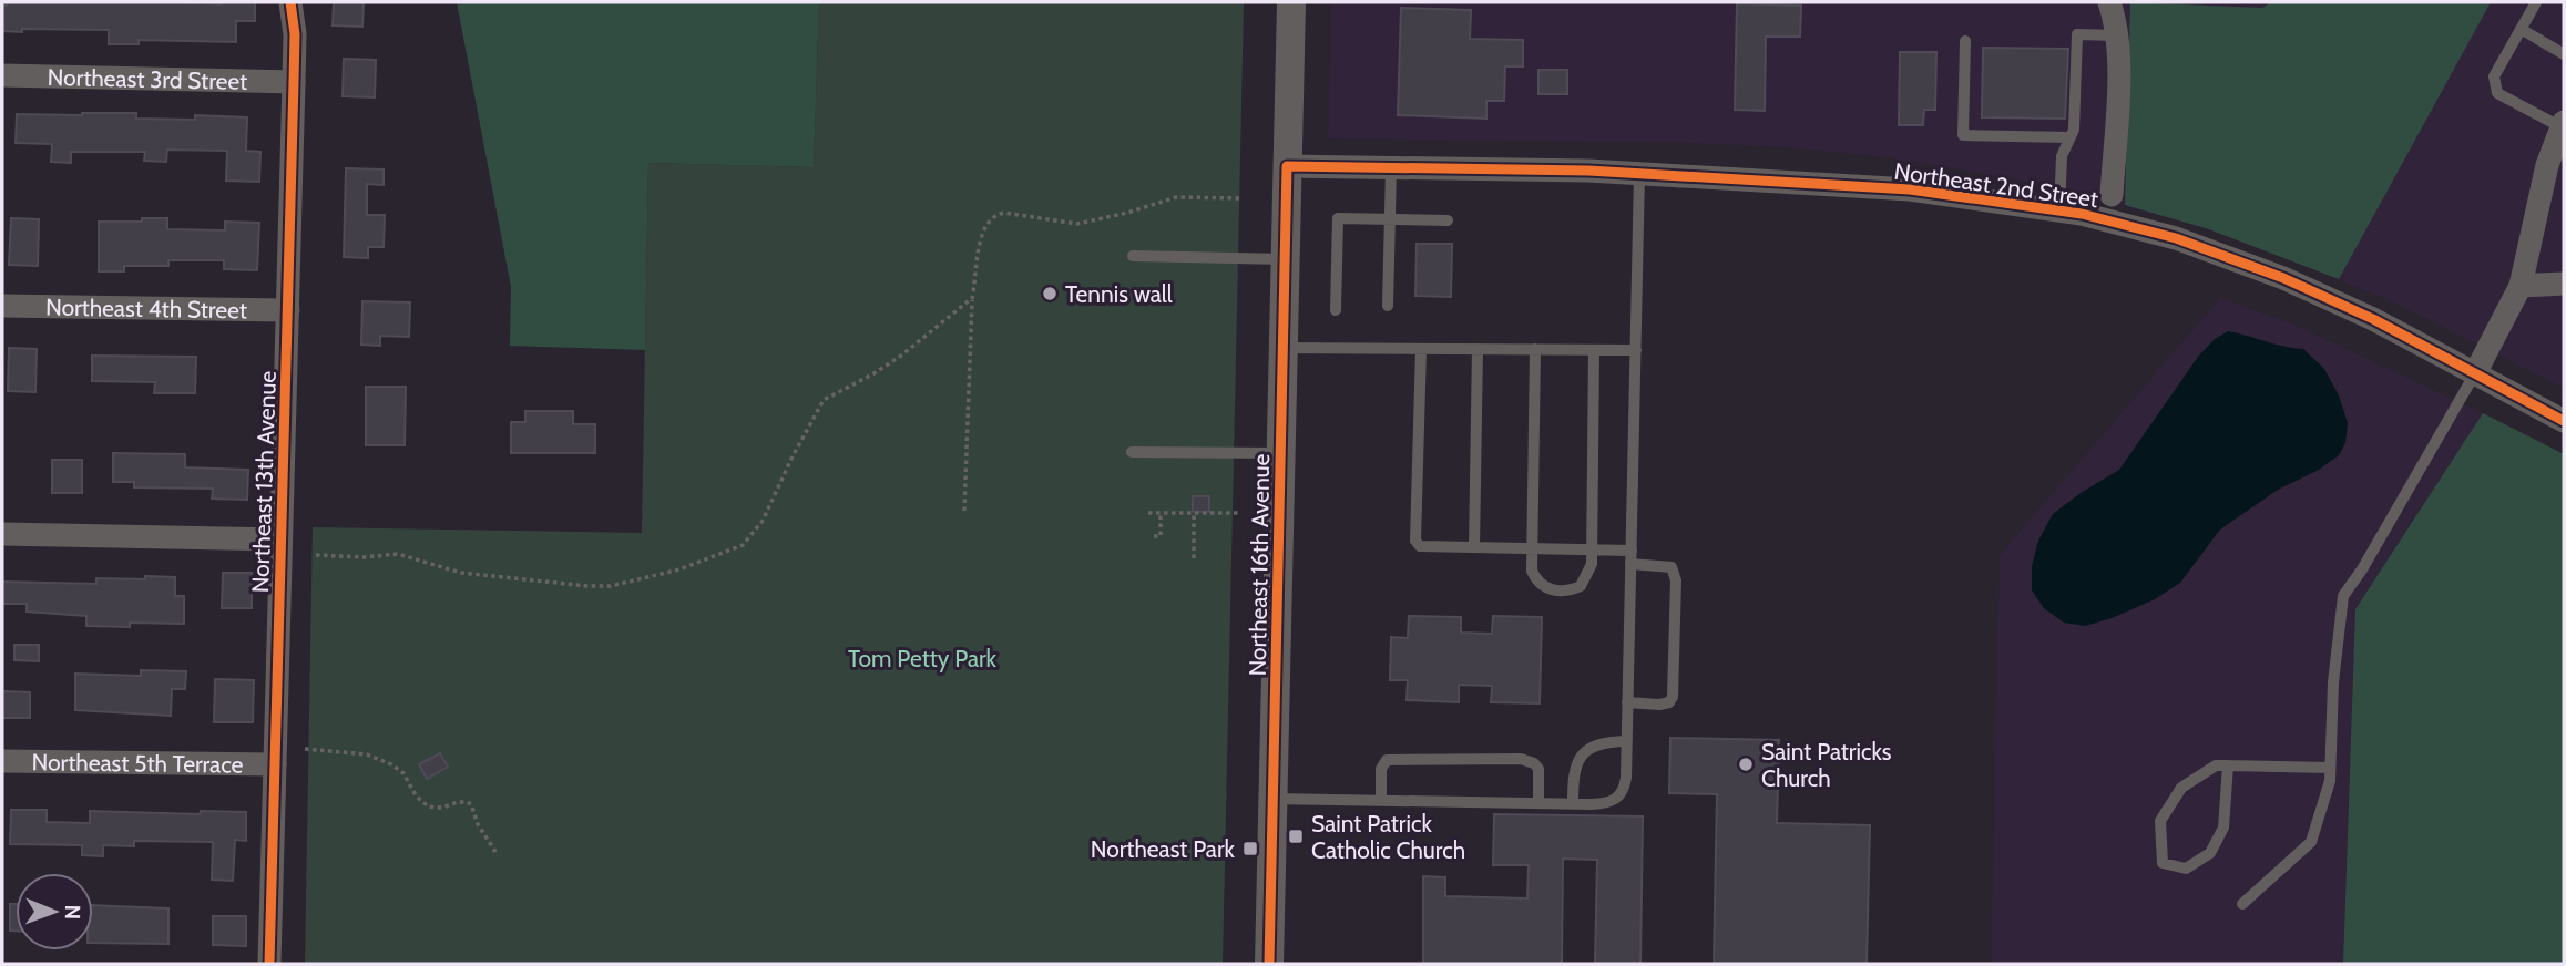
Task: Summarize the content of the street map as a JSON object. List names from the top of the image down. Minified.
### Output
{"streets":{"street":["Northeast 3rd Street","Northeast 2nd Street","Northeast 4th Street","Northeast 13th Avenue","Northeast 16th Avenue","Northeast 5th Terrace"]},"crossings":[["Northeast 3rd Street","Northeast 13th Avenue"],["Northeast 2nd Street","Northeast 16th Avenue"],["Northeast 4th Street","Northeast 13th Avenue"],["Northeast 13th Avenue","Northeast 5th Terrace"]],"parks":["Tom Petty Park"],"places":{"other":["Tennis wall","Saint Patricks Church"],"transit":["Saint Patrick Catholic Church","Northeast Park"]},"north":"right"}
